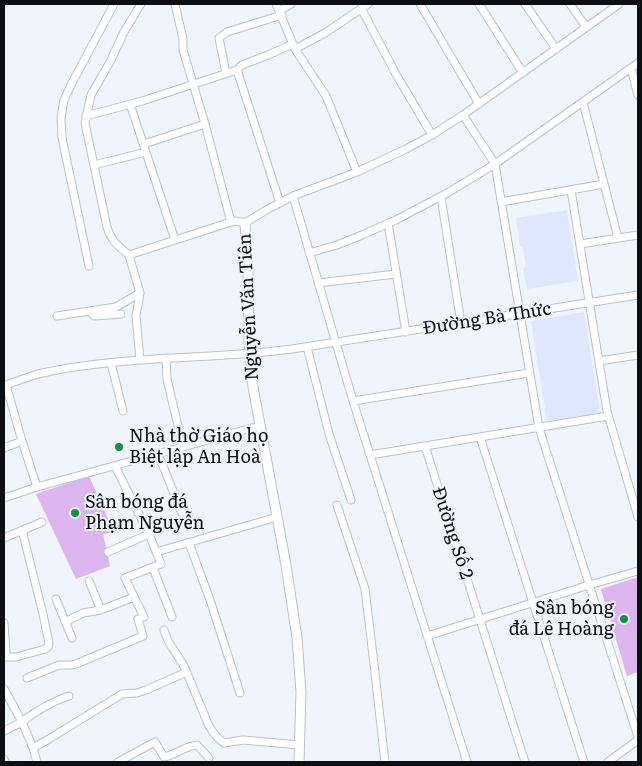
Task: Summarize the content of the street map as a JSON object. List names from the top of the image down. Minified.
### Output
{"streets":{"street":["Nguyễn Văn Tiên","Đường Bà Thức","Đường Số 2"]},"crossings":[["Nguyễn Văn Tiên","Đường Bà Thức"]],"places":["Nhà thờ Giáo họ Biệt lập An Hoà","Sân bóng đá Phạm Nguyễn","Sân bóng đá Lê Hoàng"]}
